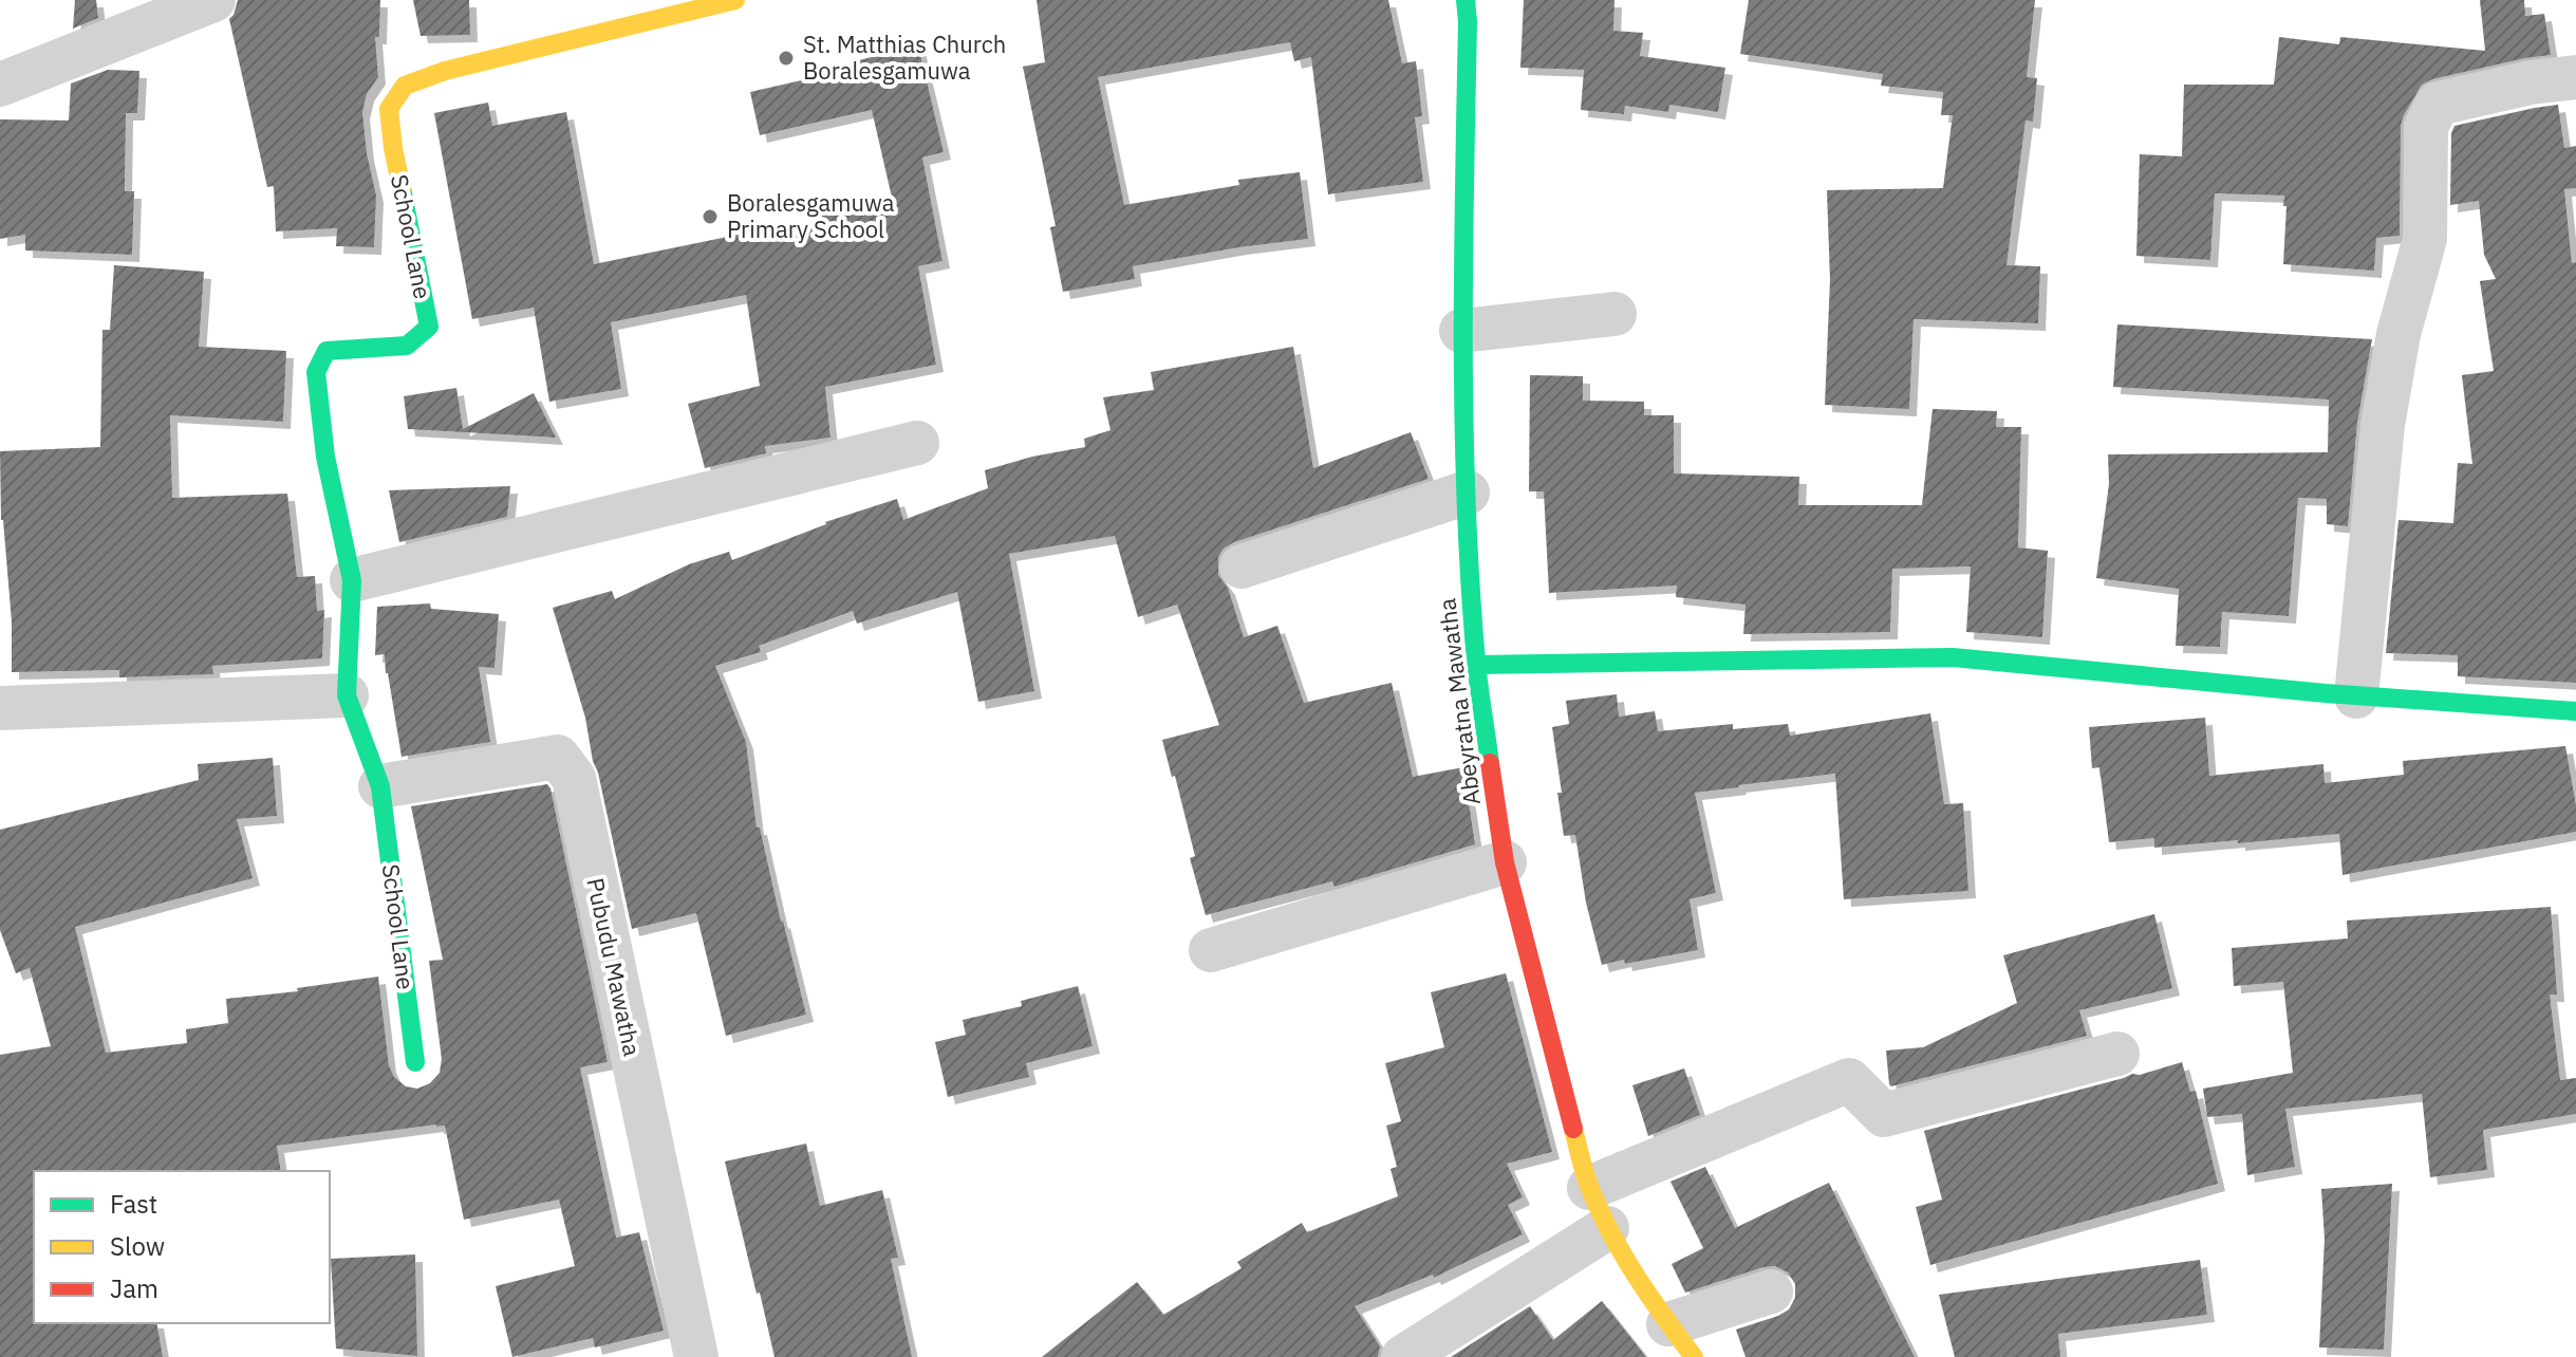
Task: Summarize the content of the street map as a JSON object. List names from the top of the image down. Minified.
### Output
{"streets":{"street":["School Lane","Abeyratna Mawatha","Pubudu Mawatha"]},"crossings":[["School Lane","Pubudu Mawatha"]],"places":["St. Matthias Church Boralesgamuwa","Boralesgamuwa Primary School"],"legend":["Fast","Slow","Jam"]}
